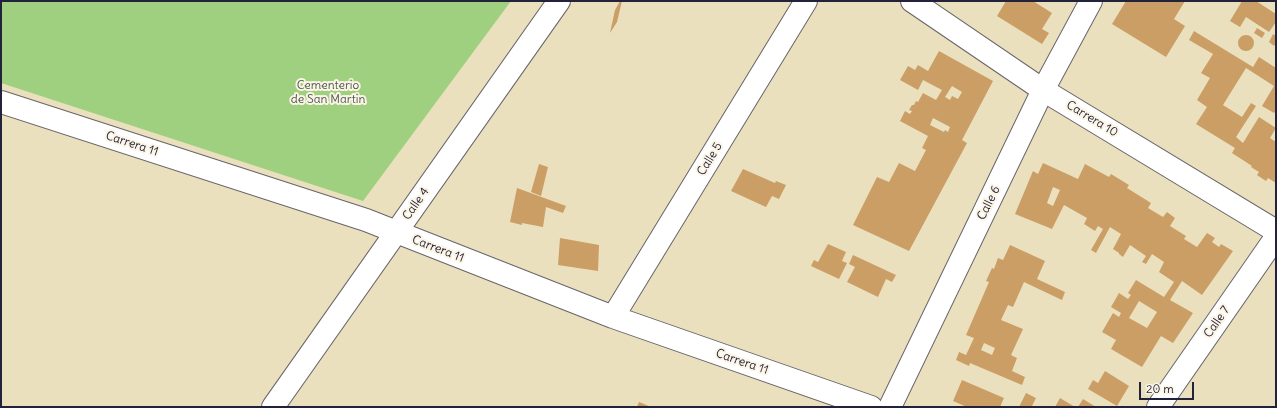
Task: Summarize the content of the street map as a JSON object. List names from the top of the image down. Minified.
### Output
{"streets":{"street":["Carrera 10","Carrera 11","Calle 5","Calle 6","Calle 4","Calle 7"]},"crossings":[["Carrera 10","Calle 6"],["Carrera 11","Calle 5"],["Carrera 11","Calle 4"]],"parks":["Cementerio de San Martin"],"scale_bar":"20 m"}
